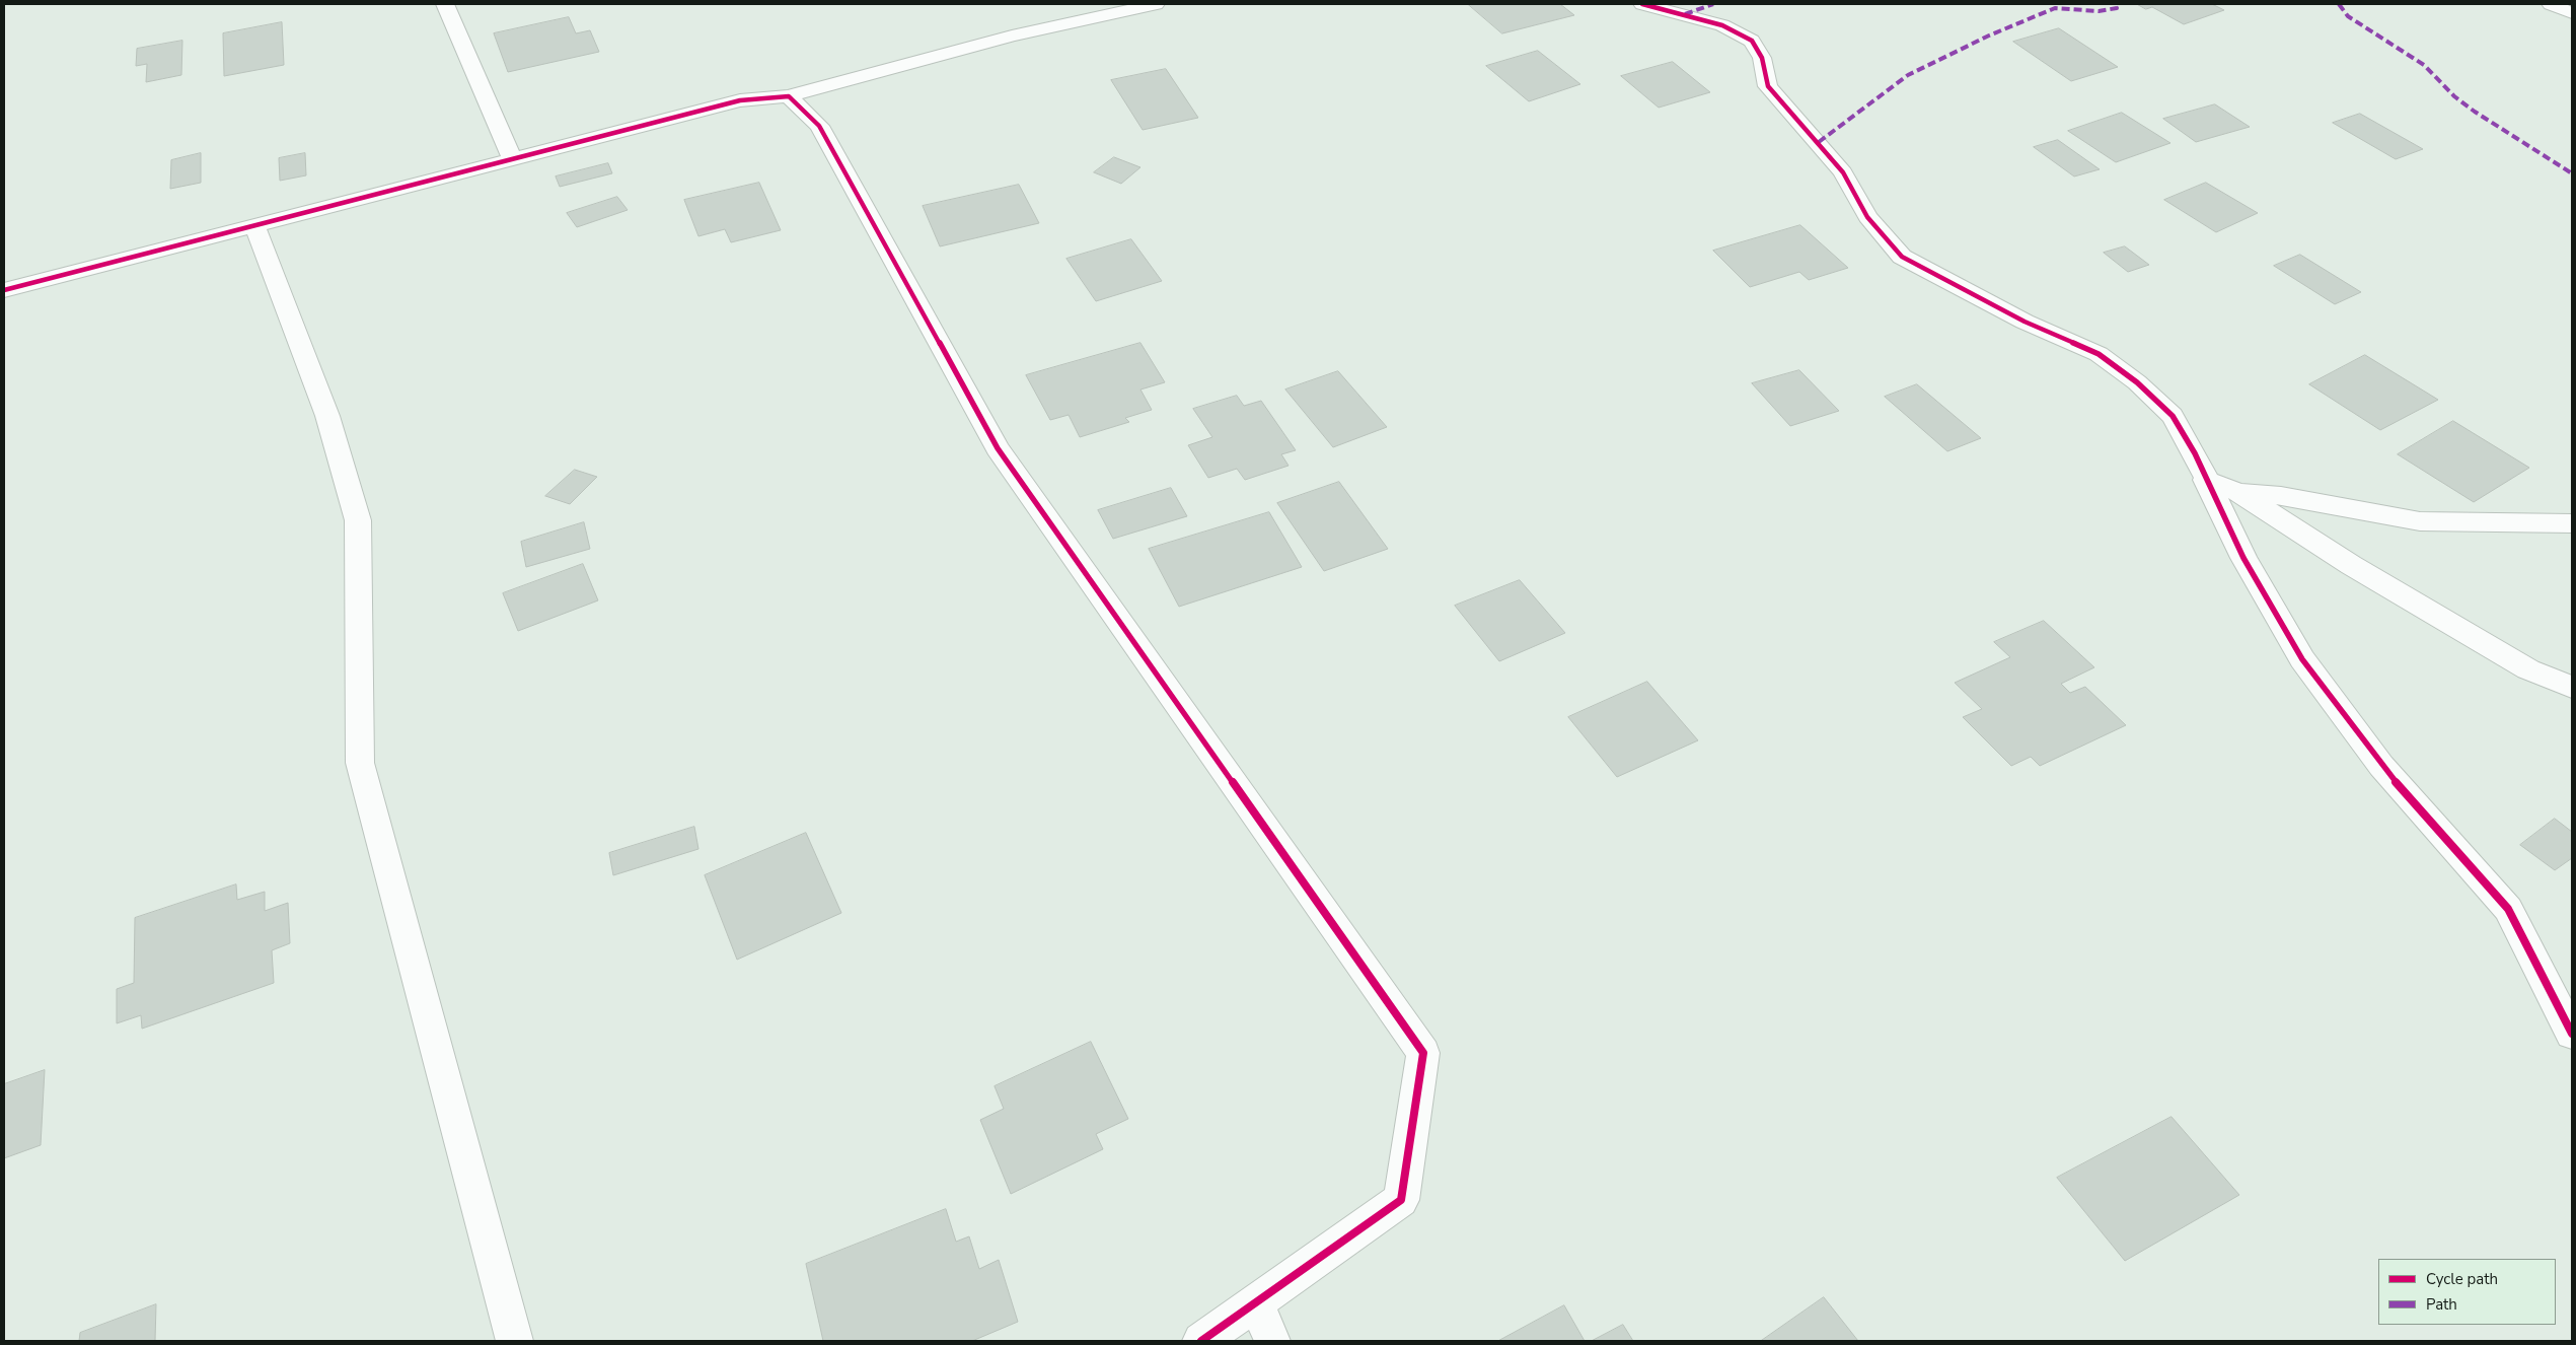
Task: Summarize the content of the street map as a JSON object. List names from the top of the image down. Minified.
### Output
{"legend":["Cycle path","Path"]}
